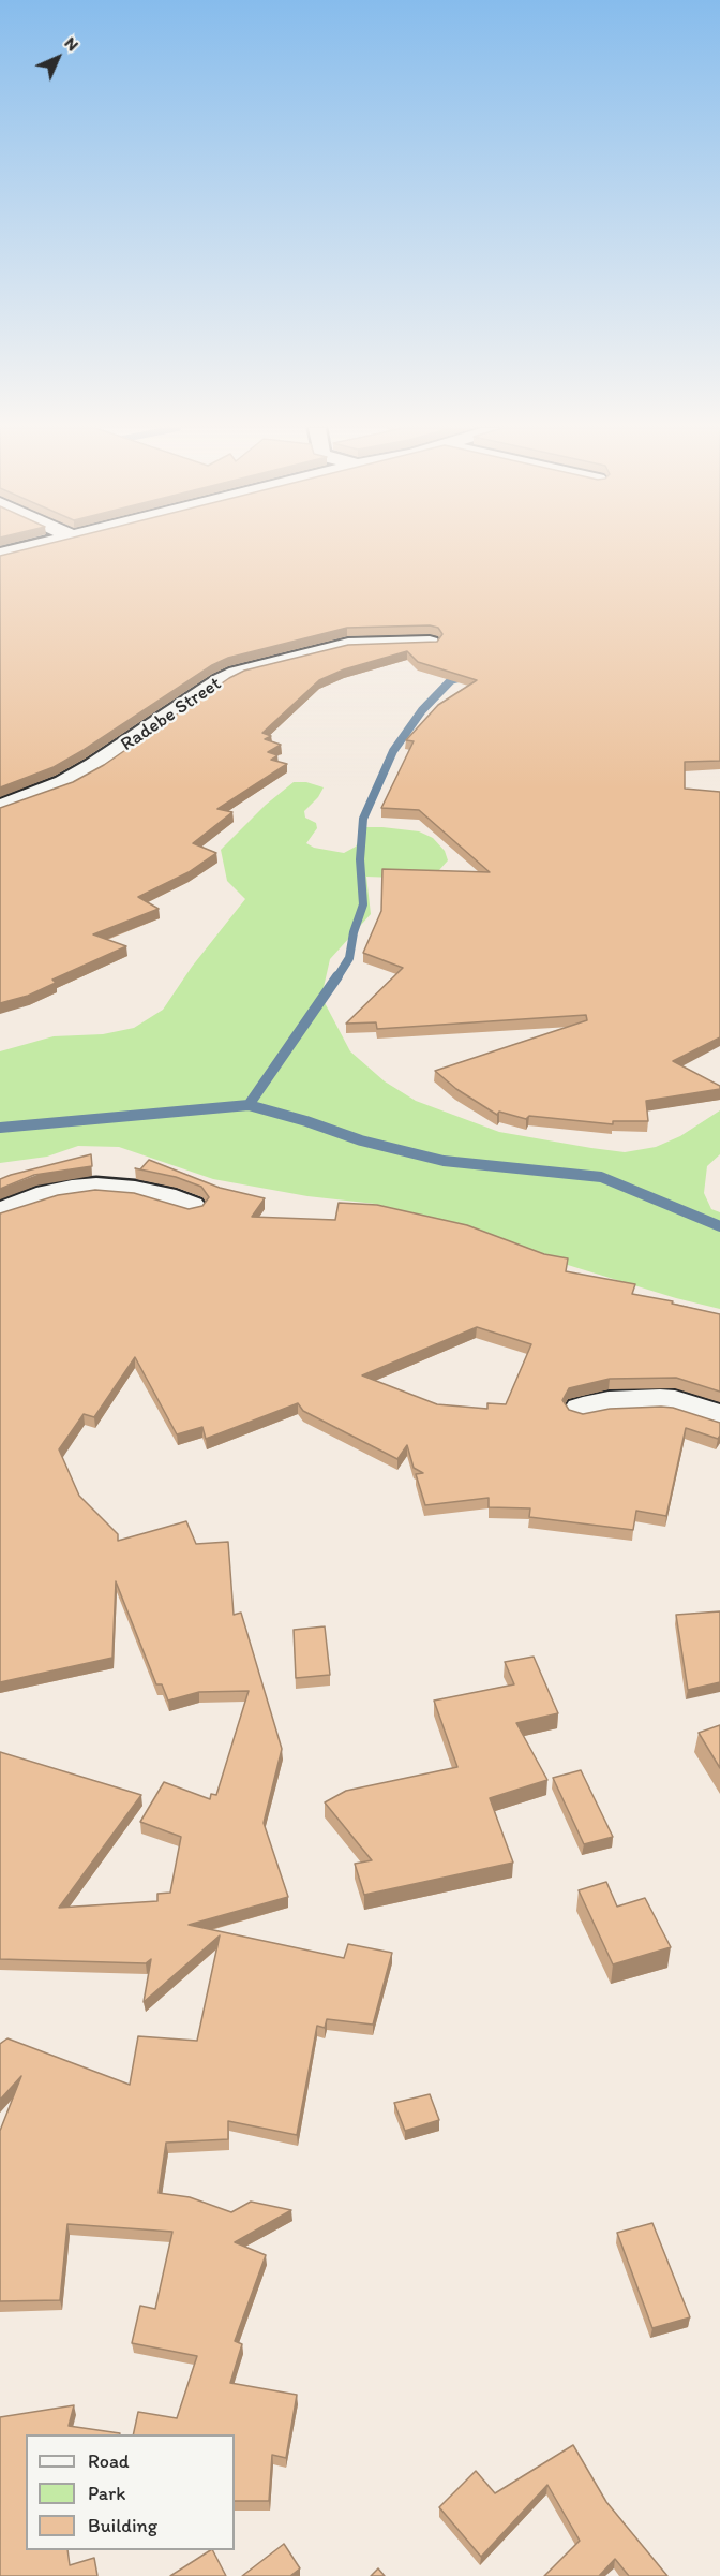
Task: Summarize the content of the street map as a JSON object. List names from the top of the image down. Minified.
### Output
{"streets":{"street":["Radebe Street"]},"legend":["Road","Park","Building"],"north":"top right"}
